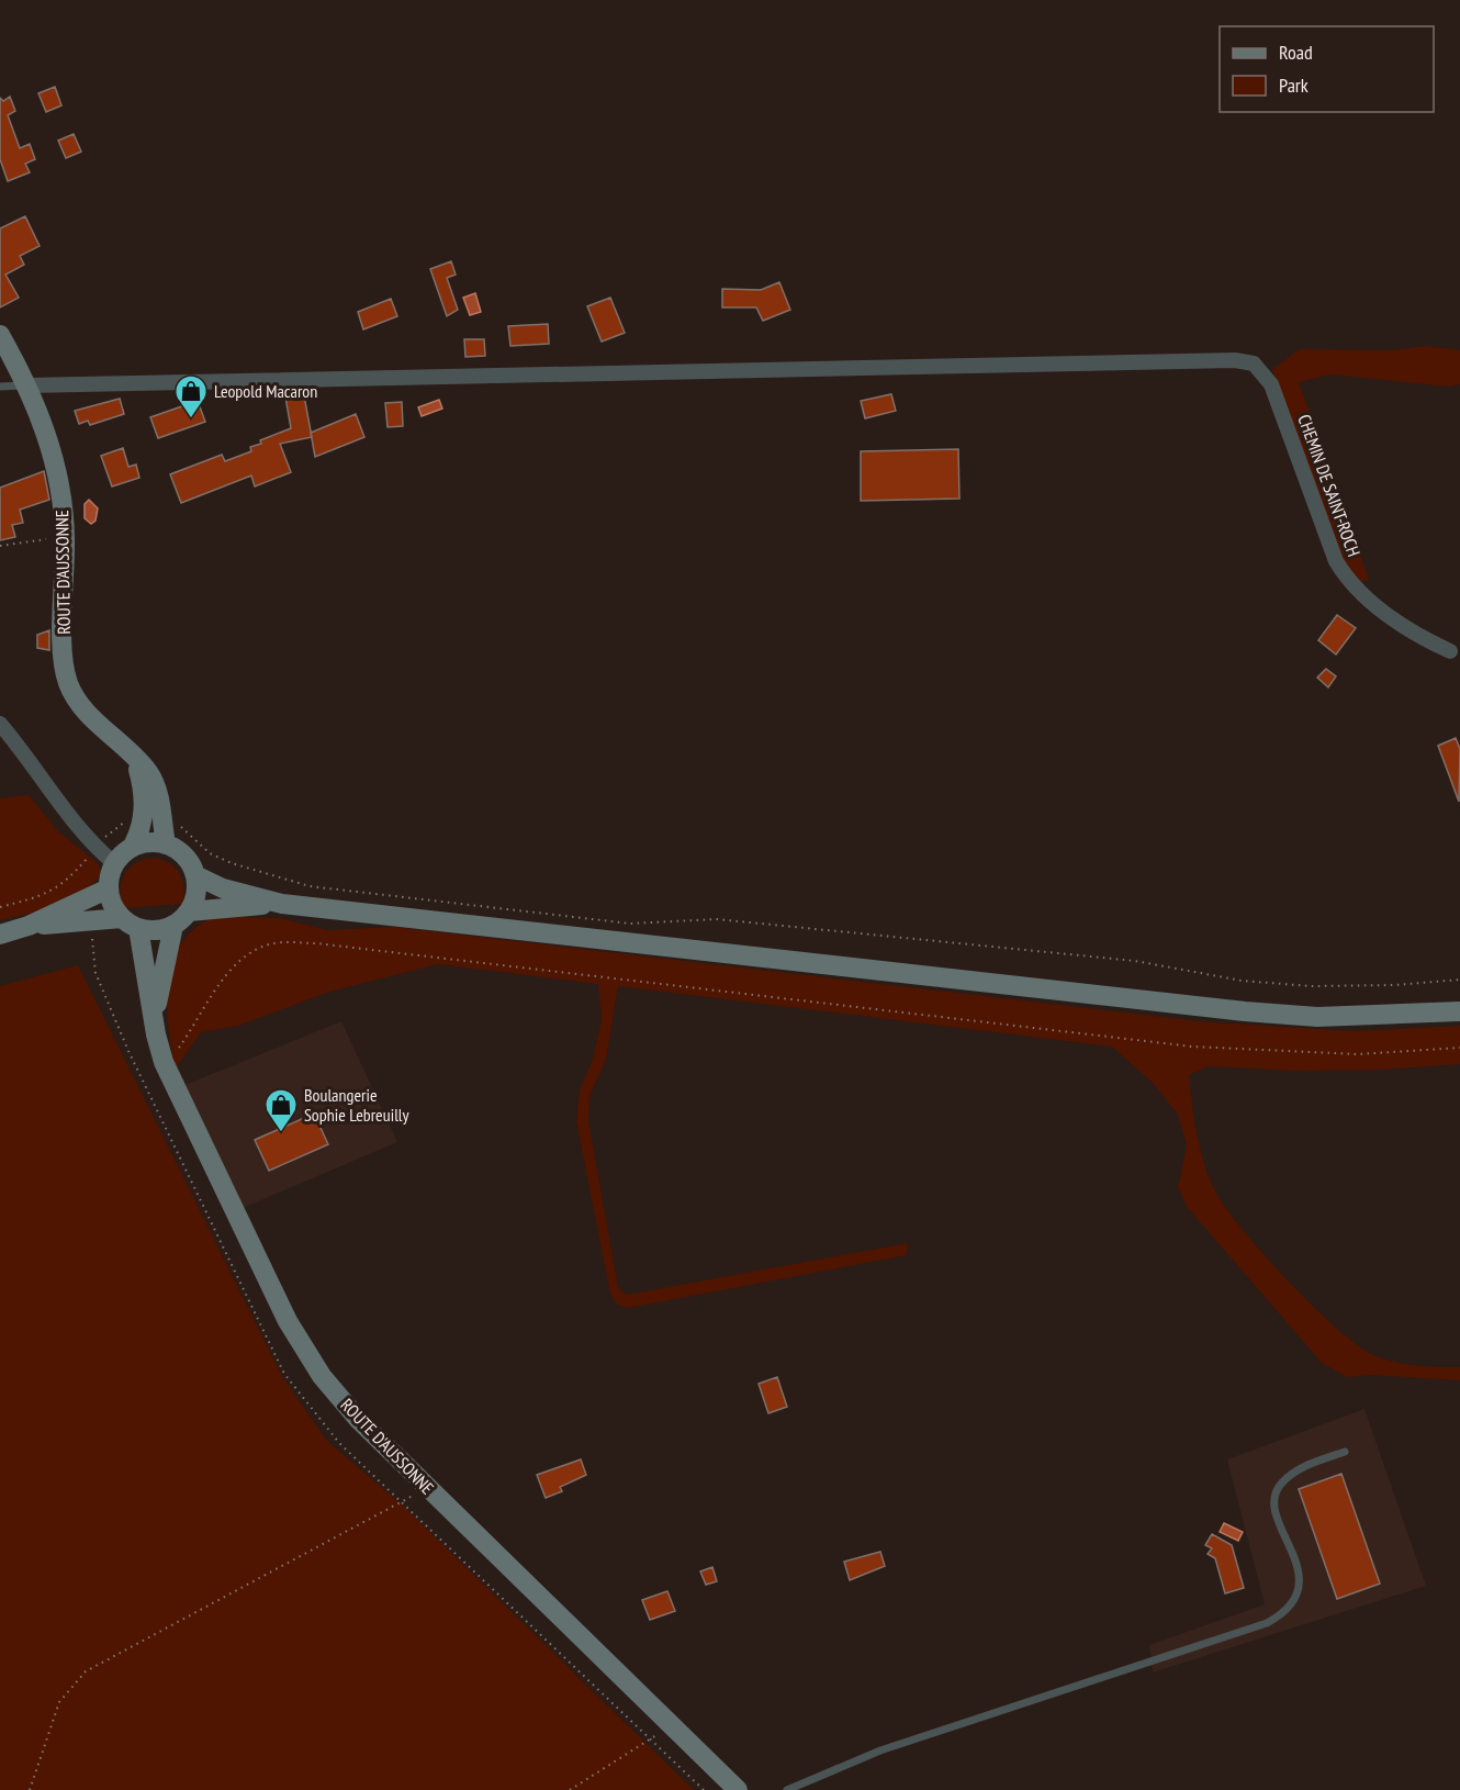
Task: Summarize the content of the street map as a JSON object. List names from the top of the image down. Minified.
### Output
{"streets":{"main road":["ROUTE D'AUSSONNE"],"street":["CHEMIN DE SAINT-ROCH"]},"crossings":[["CHEMIN DE SAINT-ROCH","ROUTE D'AUSSONNE"]],"places":{"shop":["Leopold Macaron","Boulangerie Sophie Lebreuilly"]},"legend":["Road","Park"]}
